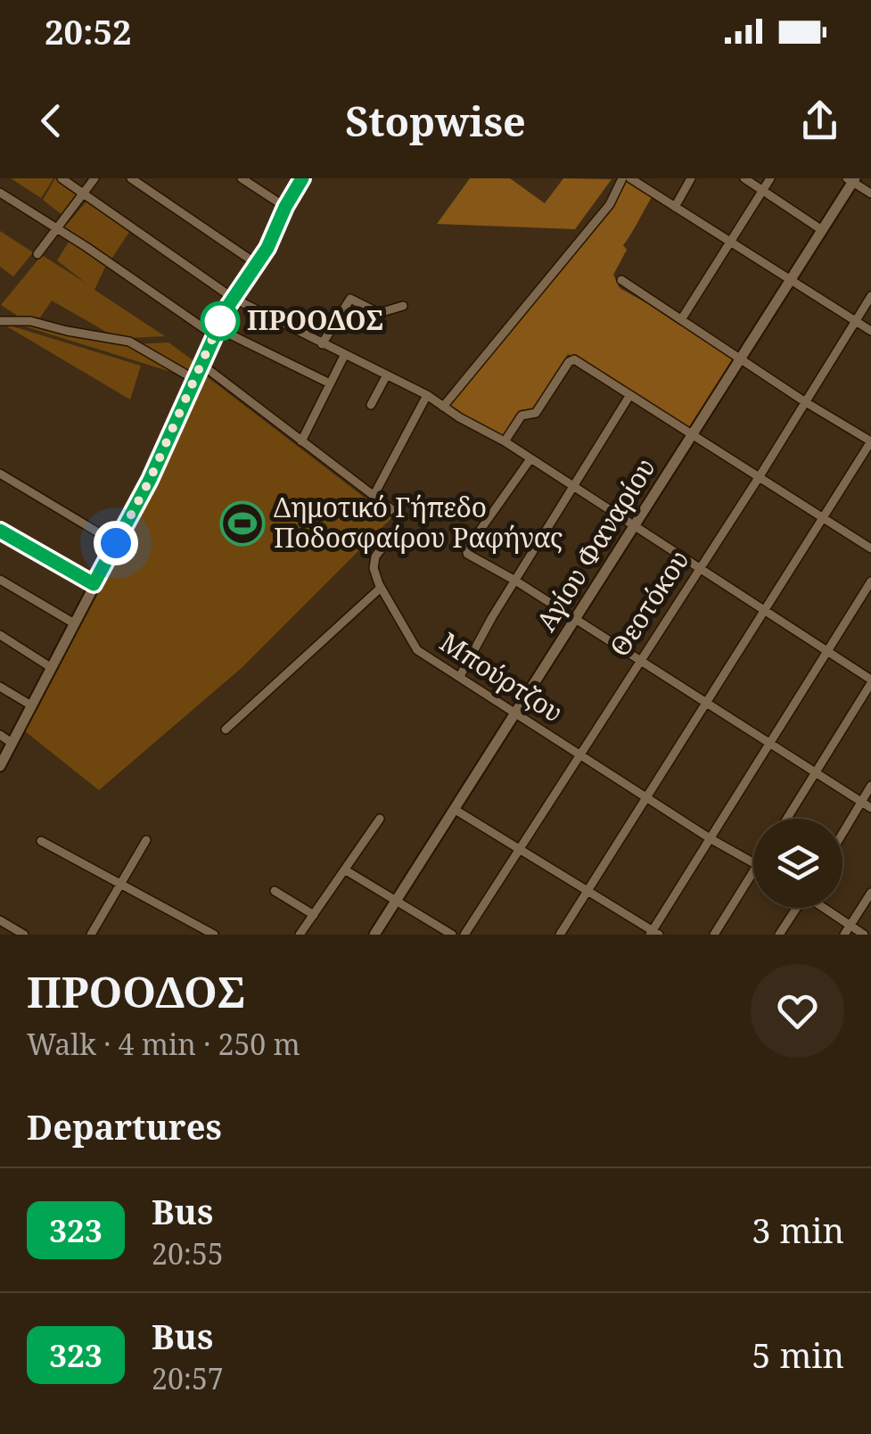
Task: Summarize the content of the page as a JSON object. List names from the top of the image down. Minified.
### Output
{"streets":{"street":["Αγίου Φαναρίου","Θεοτόκου","Μπούρτζου"]},"crossings":[["Αγίου Φαναρίου","Μπούρτζου"],["Θεοτόκου","Μπούρτζου"]],"places":{"other":["ΠΡΟΟΔΟΣ"],"sports":["Δημοτικό Γήπεδο Ποδοσφαίρου Ραφήνας"]},"lines":["bus line 323"],"page":{"status":"20:52","header":"Stopwise","heading":[["ΠΡΟΟΔΟΣ","Walk · 4 min · 250 m"],"Departures"],"list":[{"mark":"323","name":"Bus","note":"20:55","value":"3 min"},{"mark":"323","name":"Bus","note":"20:57","value":"5 min"}]}}
